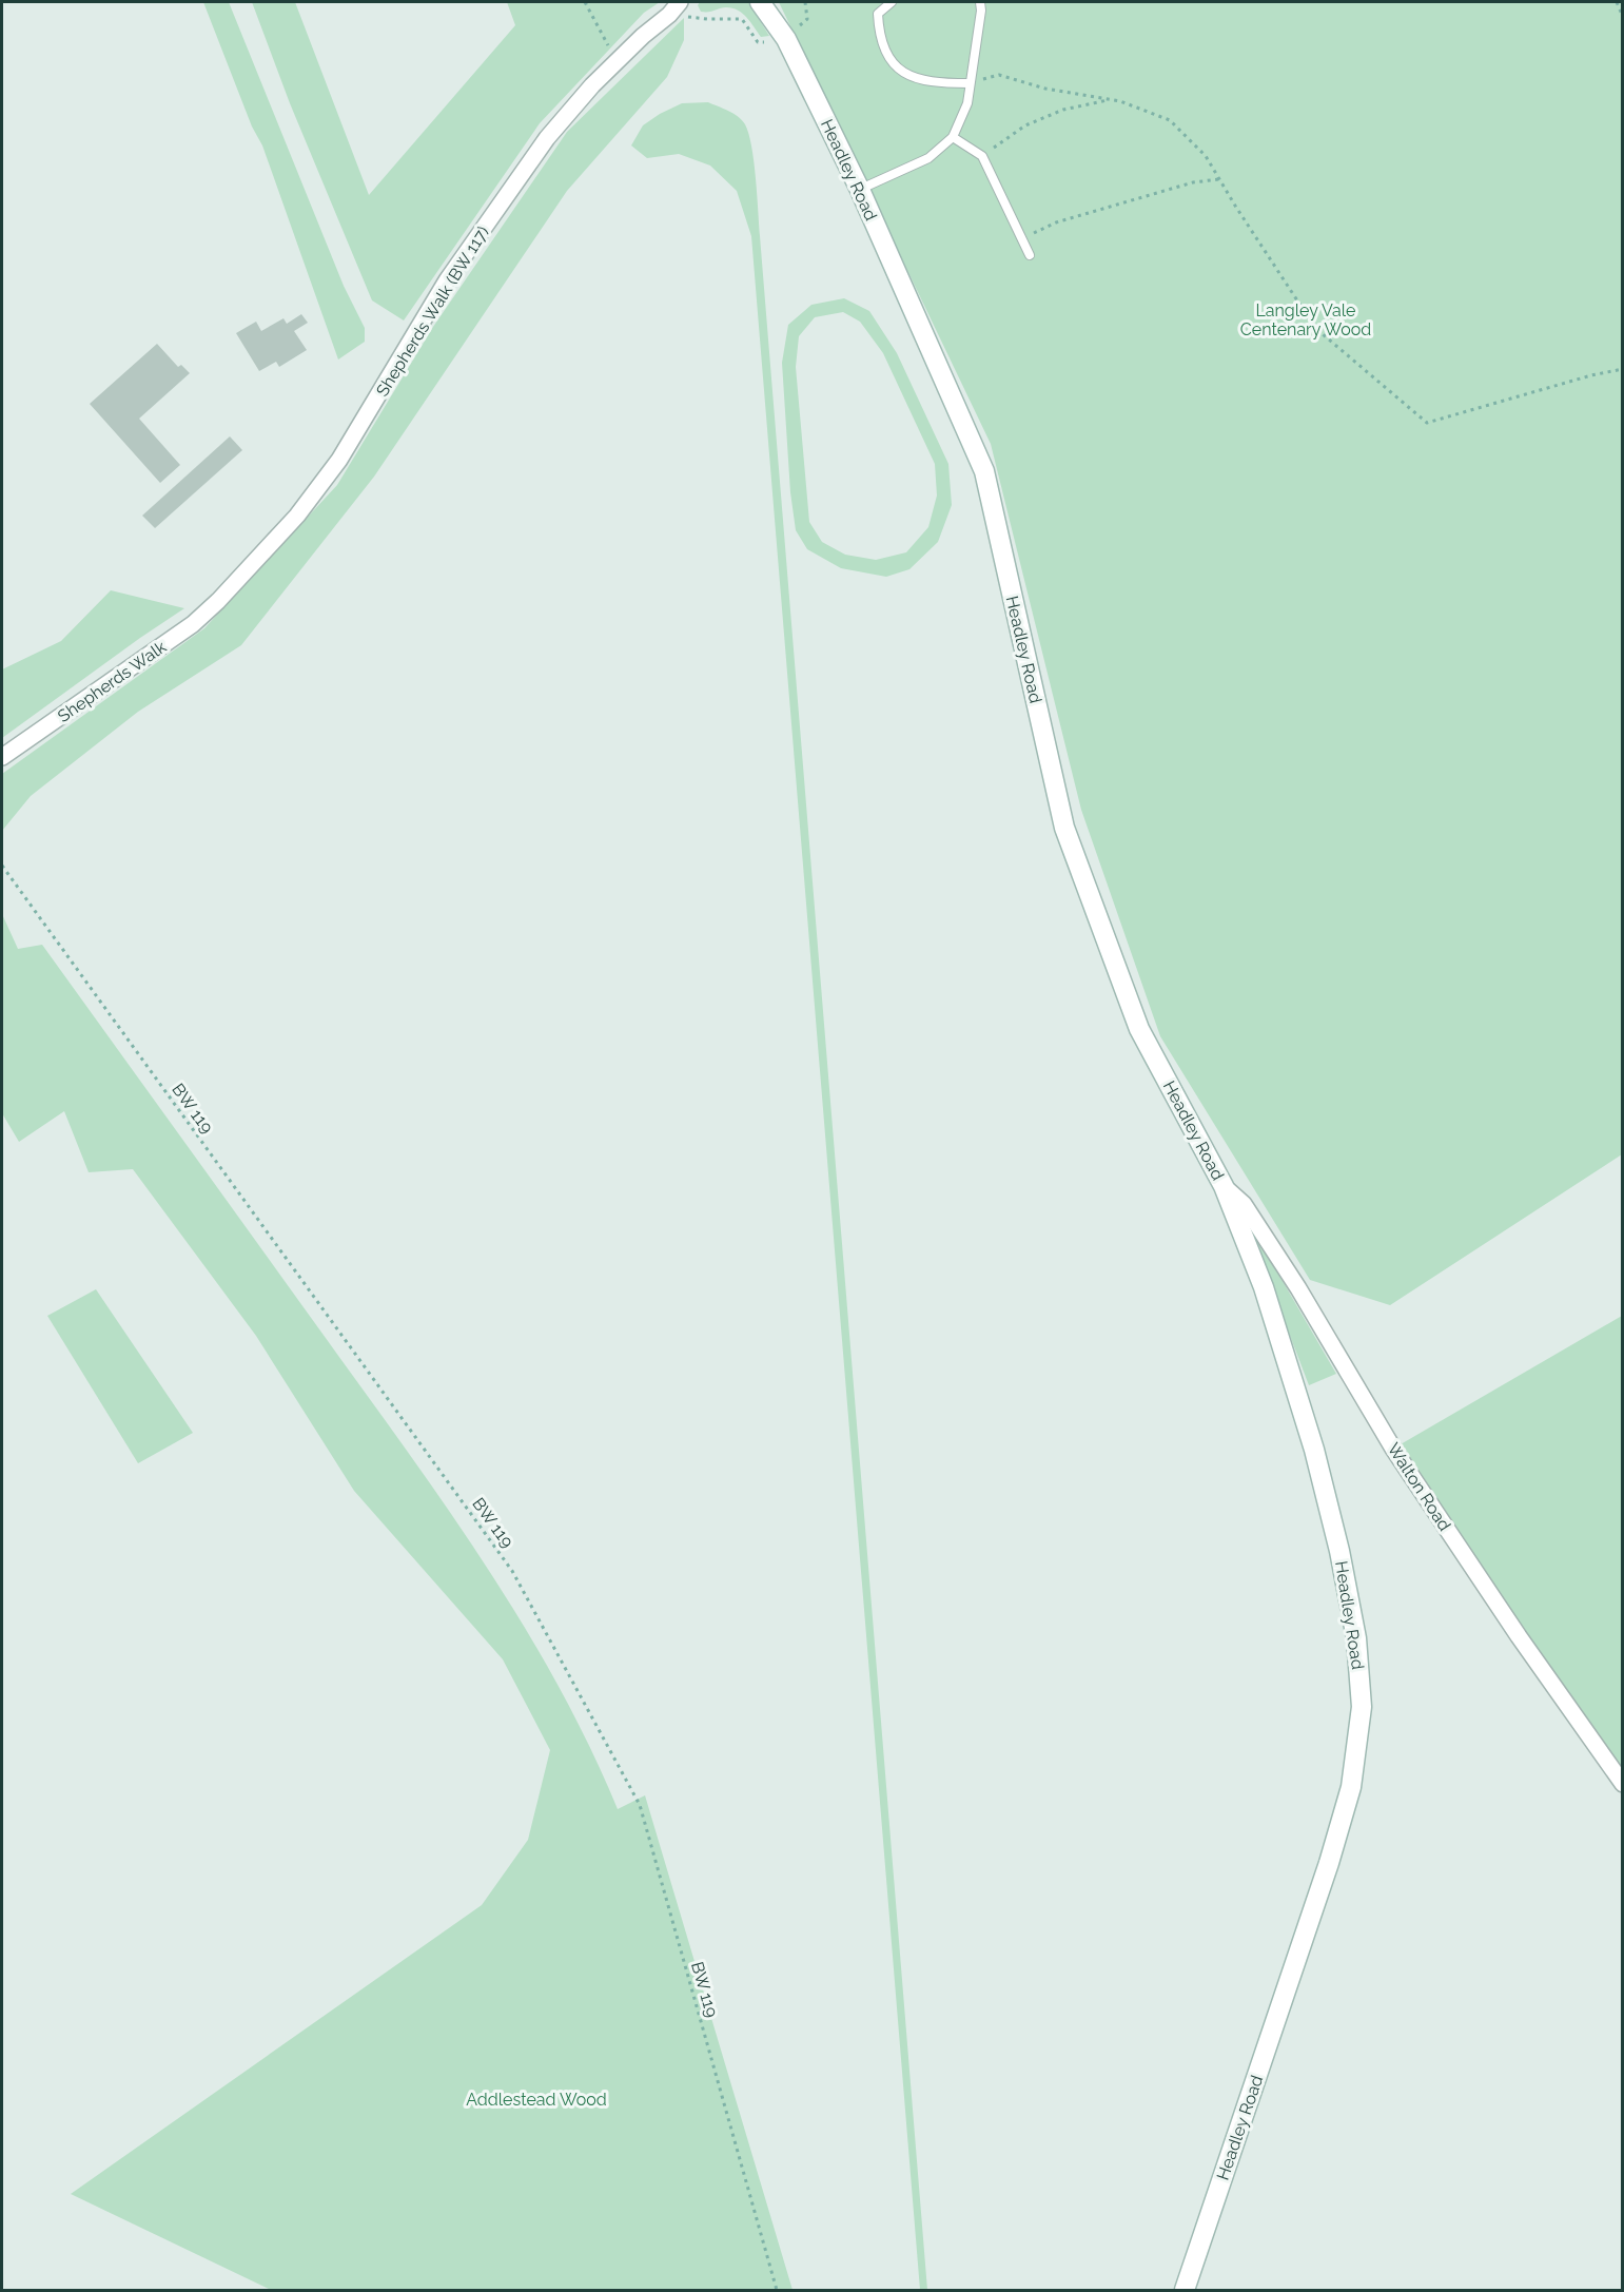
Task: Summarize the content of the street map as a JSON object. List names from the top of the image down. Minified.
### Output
{"streets":{"street":["Headley Road","Shepherds Walk (BW 117)","Shepherds Walk","Walton Road"],"path":["BW 119"]},"crossings":[["Headley Road","Walton Road"],["Shepherds Walk (BW 117)","Shepherds Walk"]],"parks":["Langley Vale Centenary Wood","Addlestead Wood"]}
